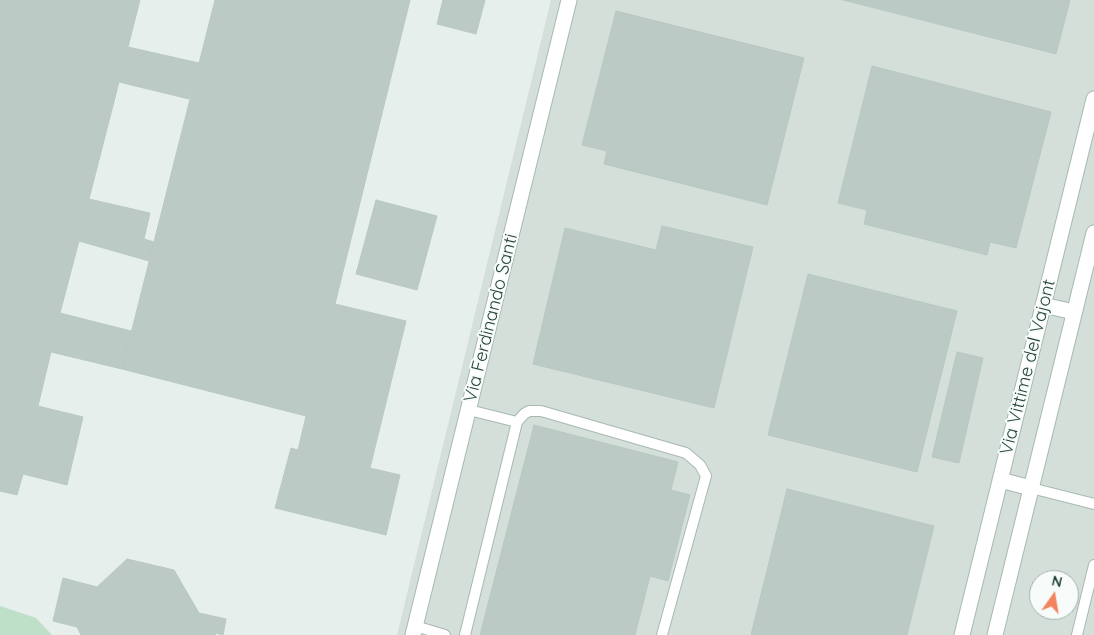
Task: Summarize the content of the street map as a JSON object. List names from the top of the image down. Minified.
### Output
{"streets":{"street":["Via Ferdinando Santi","Via Vittime del Vajont"]},"north":"top"}
